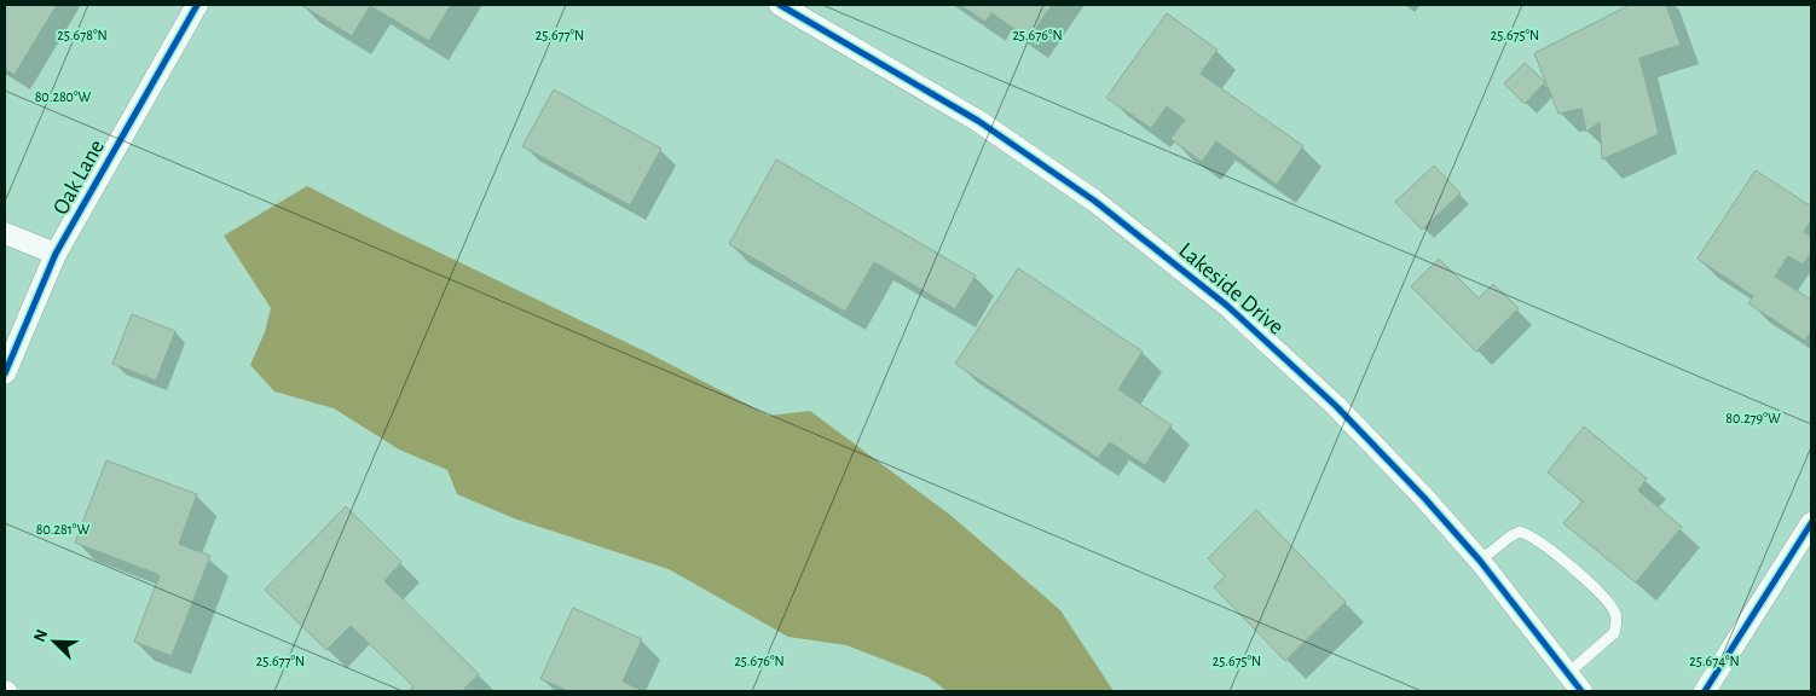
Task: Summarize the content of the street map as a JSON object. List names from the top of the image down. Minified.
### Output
{"streets":{"street":["Oak Lane","Lakeside Drive"]},"north":"top left","coordinates":["25.678°N","25.677°N","25.676°N","25.675°N","80.280°W","80.279°W","80.281°W","25.674°N"]}
